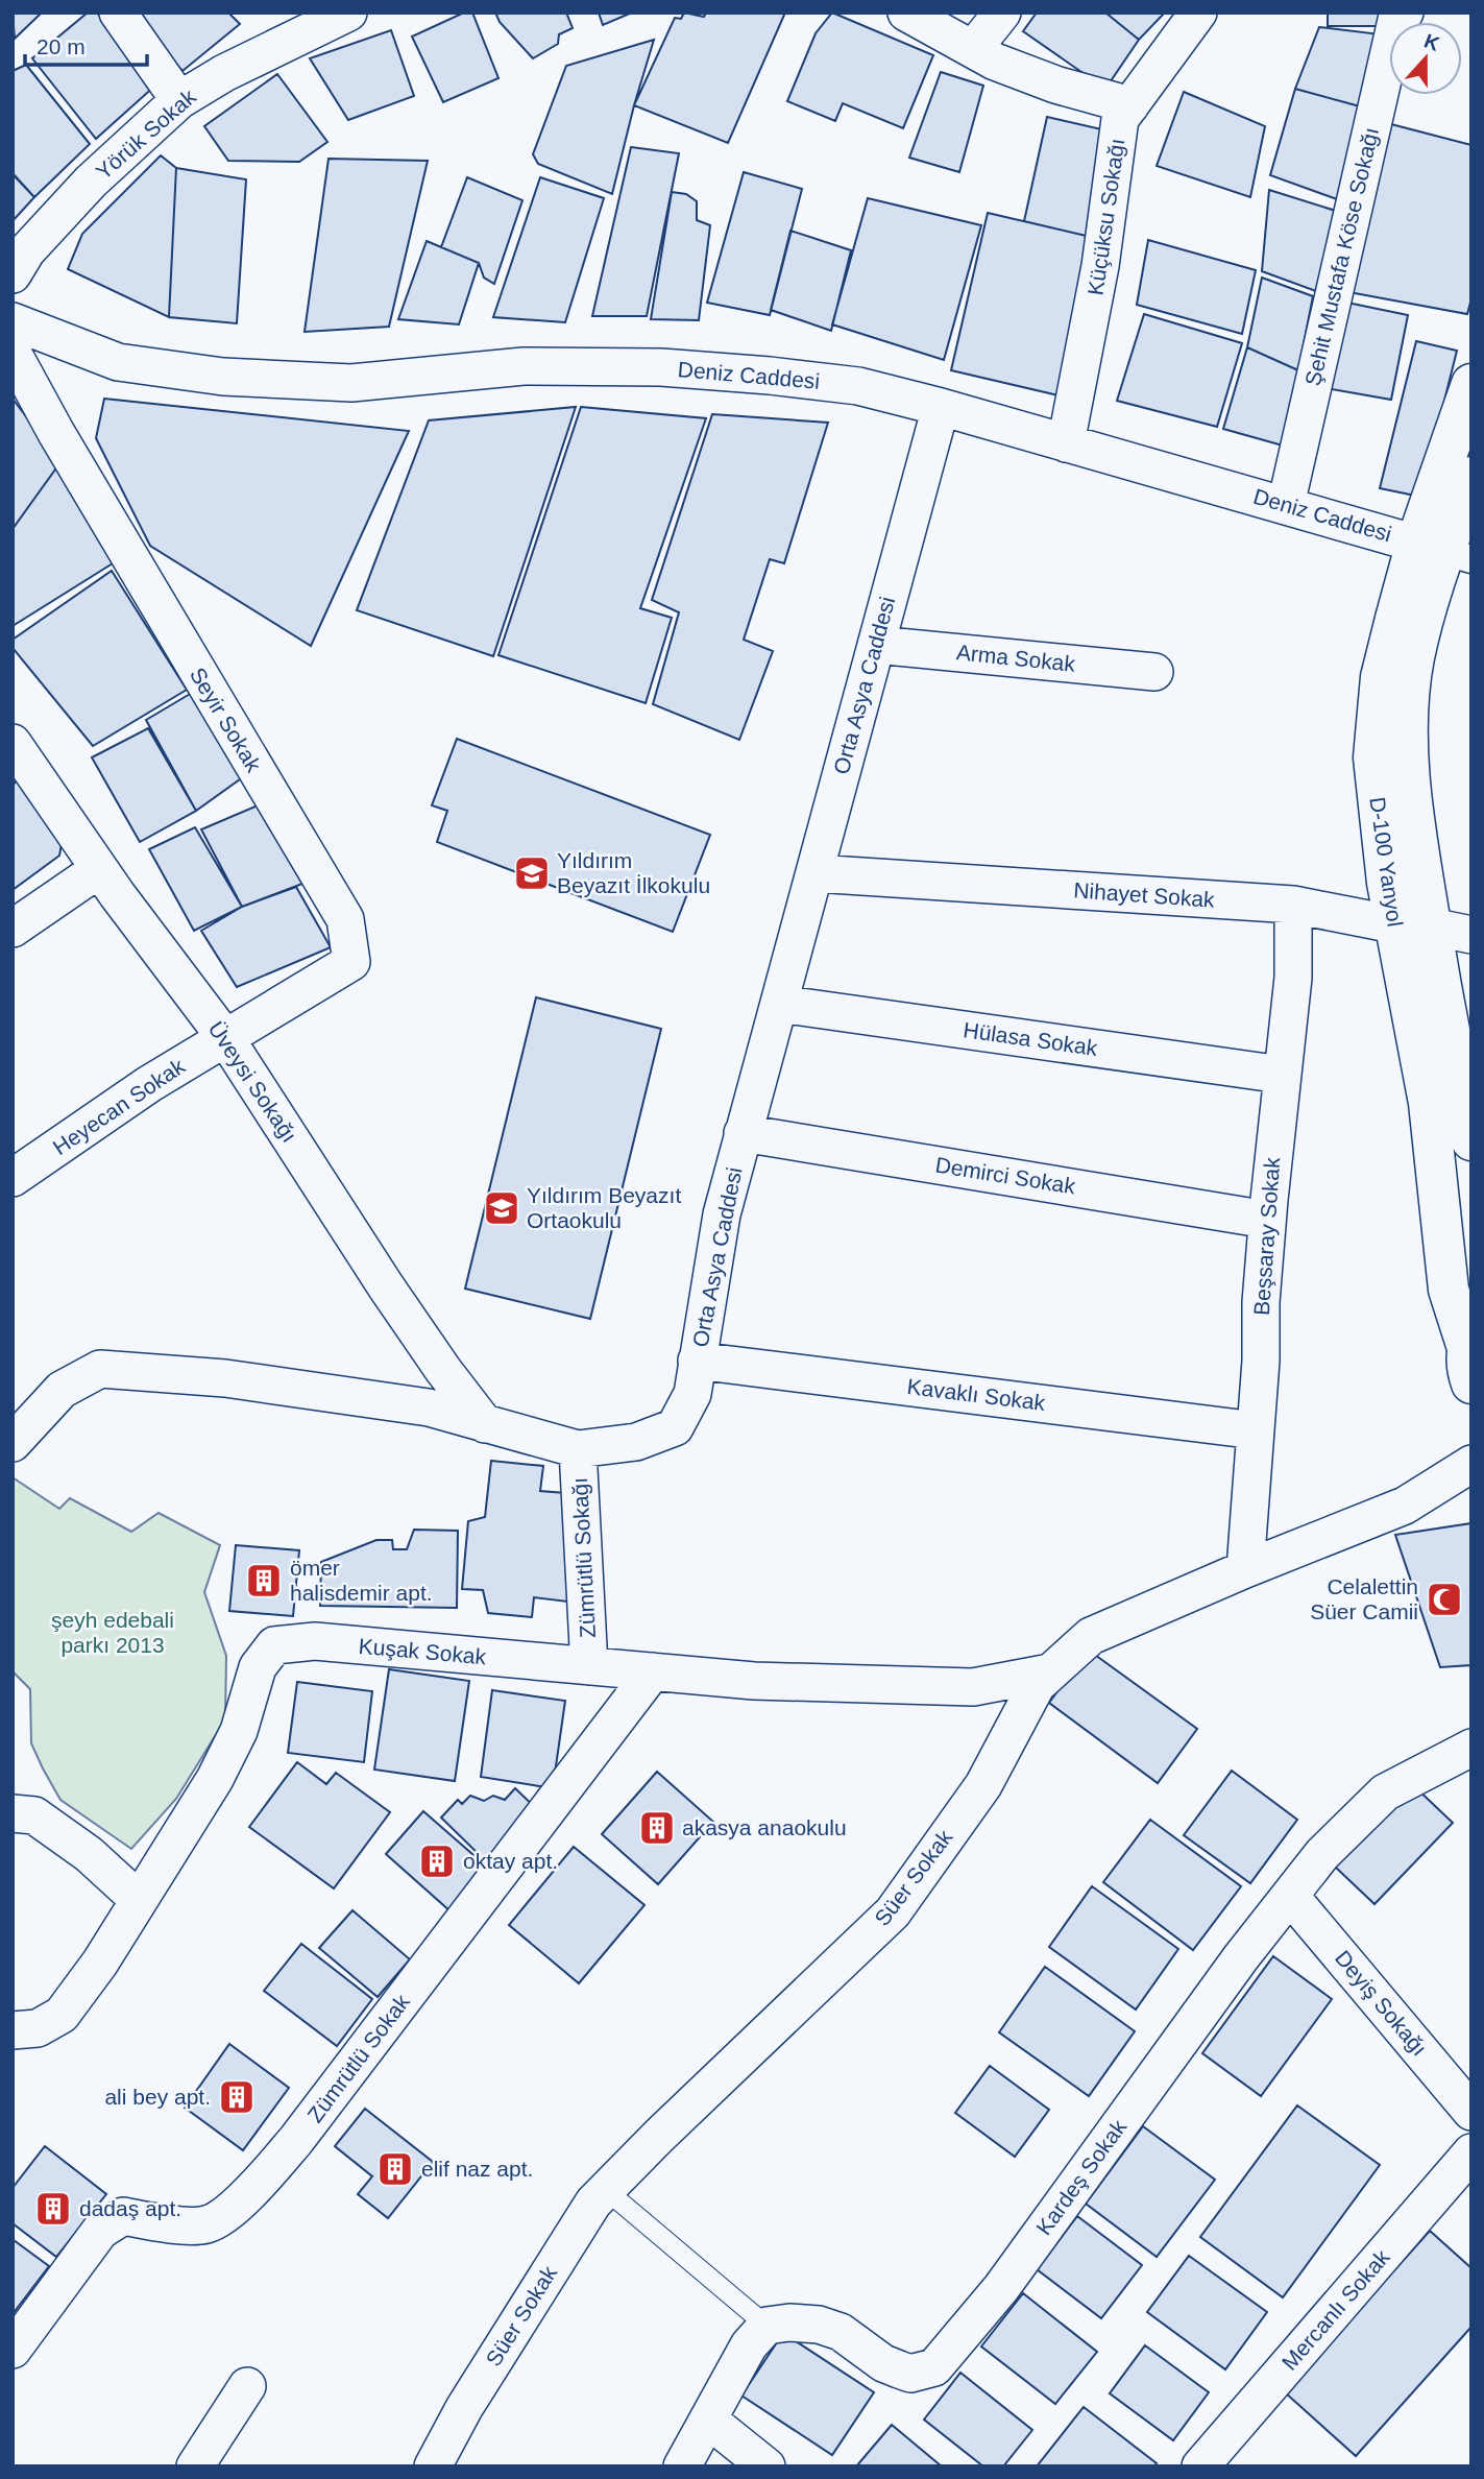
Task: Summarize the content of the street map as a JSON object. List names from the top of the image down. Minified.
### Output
{"streets":{"main road":["D-100 Yanyol"],"street":["Yörük Sokak","Küçüksu Sokağı","Şehit Mustafa Köse Sokağı","Deniz Caddesi","Arma Sokak","Orta Asya Caddesi","Seyir Sokak","Nihayet Sokak","Hülasa Sokak","Üveysi Sokağı","Heyecan Sokak","Demirci Sokak","Beşsaray Sokak","Kavaklı Sokak","Zümrütlü Sokağı","Kuşak Sokak","Süer Sokak","Deyiş Sokağı","Zümrütlü Sokak","Kardeş Sokak","Mercanlı Sokak"]},"crossings":[["Küçüksu Sokağı","Deniz Caddesi"],["Şehit Mustafa Köse Sokağı","Deniz Caddesi"],["Deniz Caddesi","Orta Asya Caddesi"],["Deniz Caddesi","D-100 Yanyol"],["Arma Sokak","Orta Asya Caddesi"],["Orta Asya Caddesi","Nihayet Sokak"],["Orta Asya Caddesi","Hülasa Sokak"],["Orta Asya Caddesi","Üveysi Sokağı"],["Orta Asya Caddesi","Demirci Sokak"],["Orta Asya Caddesi","Kavaklı Sokak"],["Orta Asya Caddesi","Zümrütlü Sokağı"],["Seyir Sokak","Üveysi Sokağı"],["Seyir Sokak","Heyecan Sokak"],["D-100 Yanyol","Nihayet Sokak"],["Nihayet Sokak","Beşsaray Sokak"],["Hülasa Sokak","Beşsaray Sokak"],["Üveysi Sokağı","Heyecan Sokak"],["Demirci Sokak","Beşsaray Sokak"],["Beşsaray Sokak","Kavaklı Sokak"],["Beşsaray Sokak","Süer Sokak"],["Zümrütlü Sokağı","Kuşak Sokak"],["Kuşak Sokak","Süer Sokak"],["Kuşak Sokak","Zümrütlü Sokak"],["Deyiş Sokağı","Kardeş Sokak"]],"parks":["şeyh edebali parkı 2013"],"places":{"school or university":["Yıldırım Beyazıt İlkokulu","Yıldırım Beyazıt Ortaokulu"],"building":["ömer halisdemir apt.","akasya anaokulu","oktay apt.","ali bey apt.","elif naz apt.","dadaş apt."],"mosque":["Celalettin Süer Camii"]},"scale_bar":"20 m","north":"top"}
